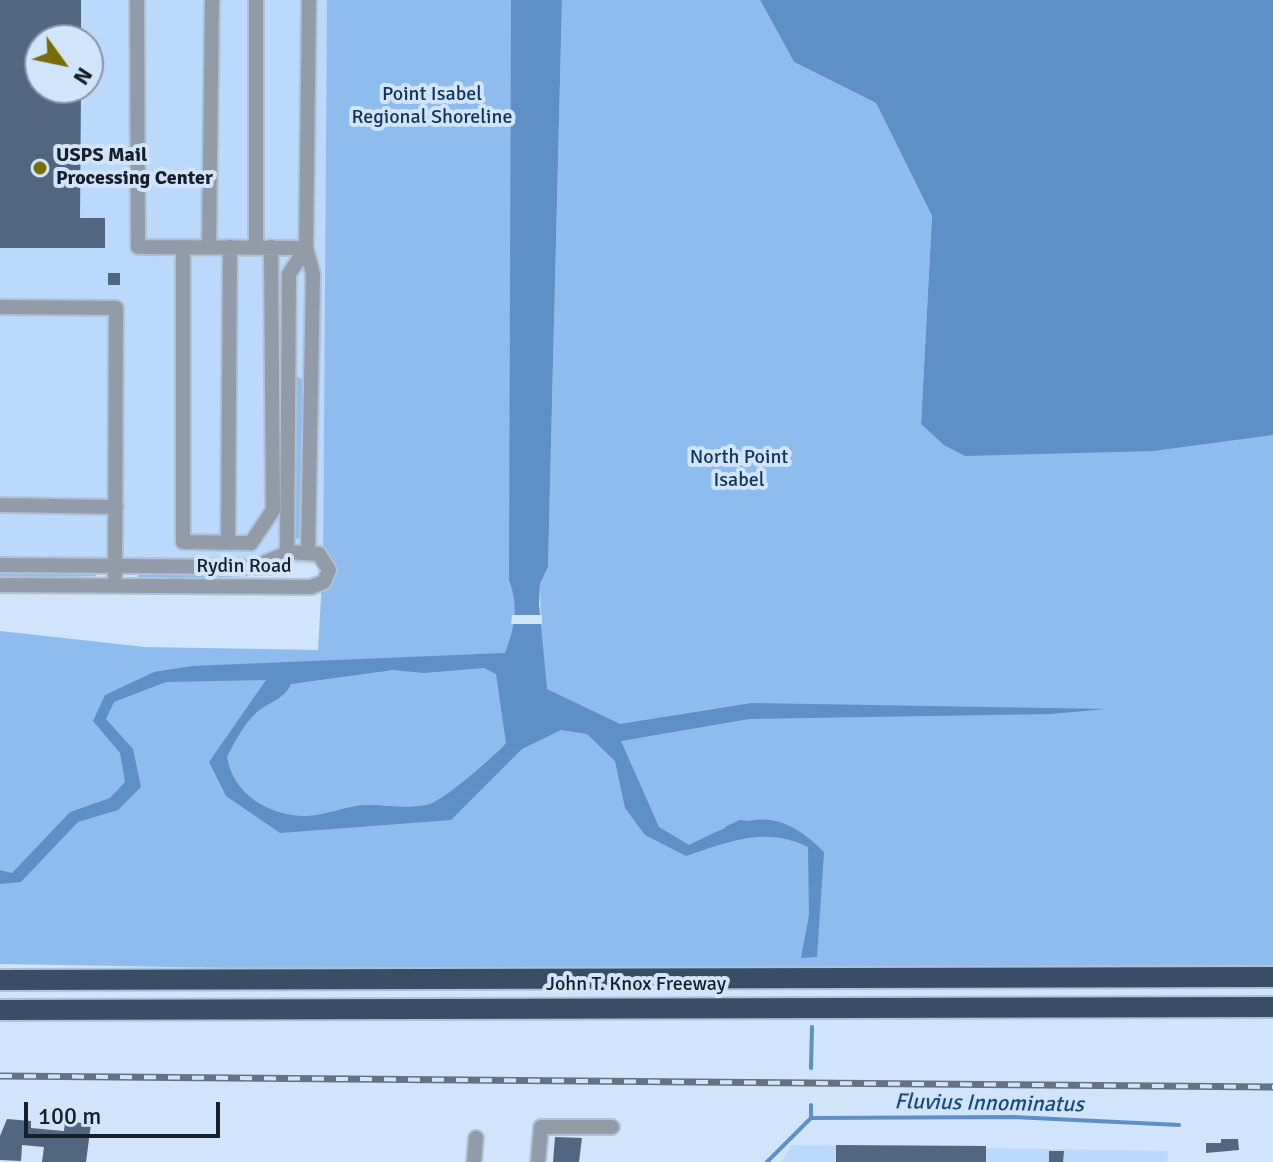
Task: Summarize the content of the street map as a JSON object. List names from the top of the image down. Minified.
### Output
{"streets":{"highway":["John T. Knox Freeway"],"street":["Rydin Road"]},"water":["Fluvius Innominatus"],"parks":["Point Isabel Regional Shoreline","North Point Isabel"],"places":["USPS Mail Processing Center"],"scale_bar":"100 m","north":"bottom right"}
